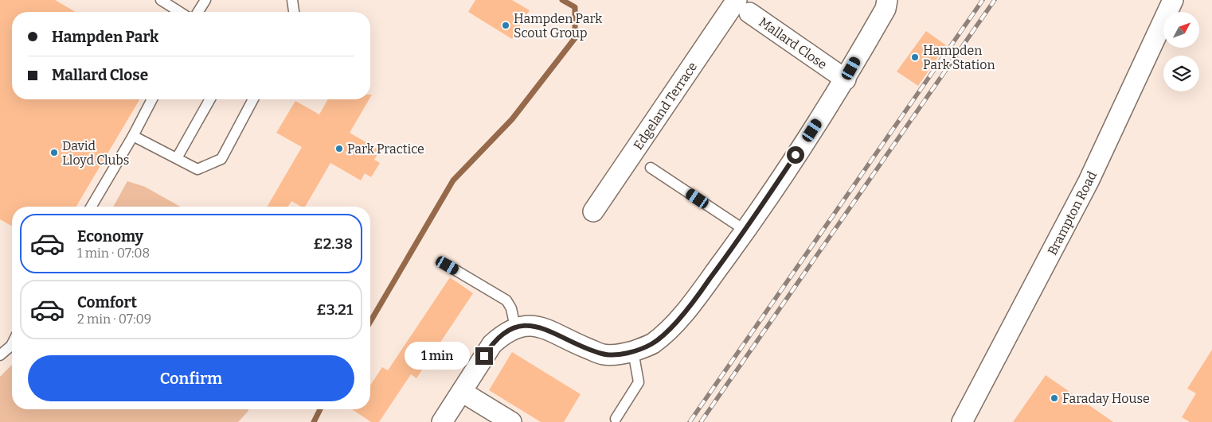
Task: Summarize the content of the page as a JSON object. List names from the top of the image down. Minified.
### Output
{"streets":{"street":["Mallard Close","Edgeland Terrace","Brampton Road"]},"crossings":[["Mallard Close","Edgeland Terrace"]],"places":["Hampden Park Scout Group","Hampden Park Station","Park Practice","David Lloyd Clubs","Faraday House"],"north":"top right","page":{"banner":["Hampden Park","Mallard Close"],"list":[{"name":"Economy","note":"1 min · 07:08","value":"£2.38"},{"name":"Comfort","note":"2 min · 07:09","value":"£3.21"}],"bubble":"1 min","buttons":"Confirm"}}
